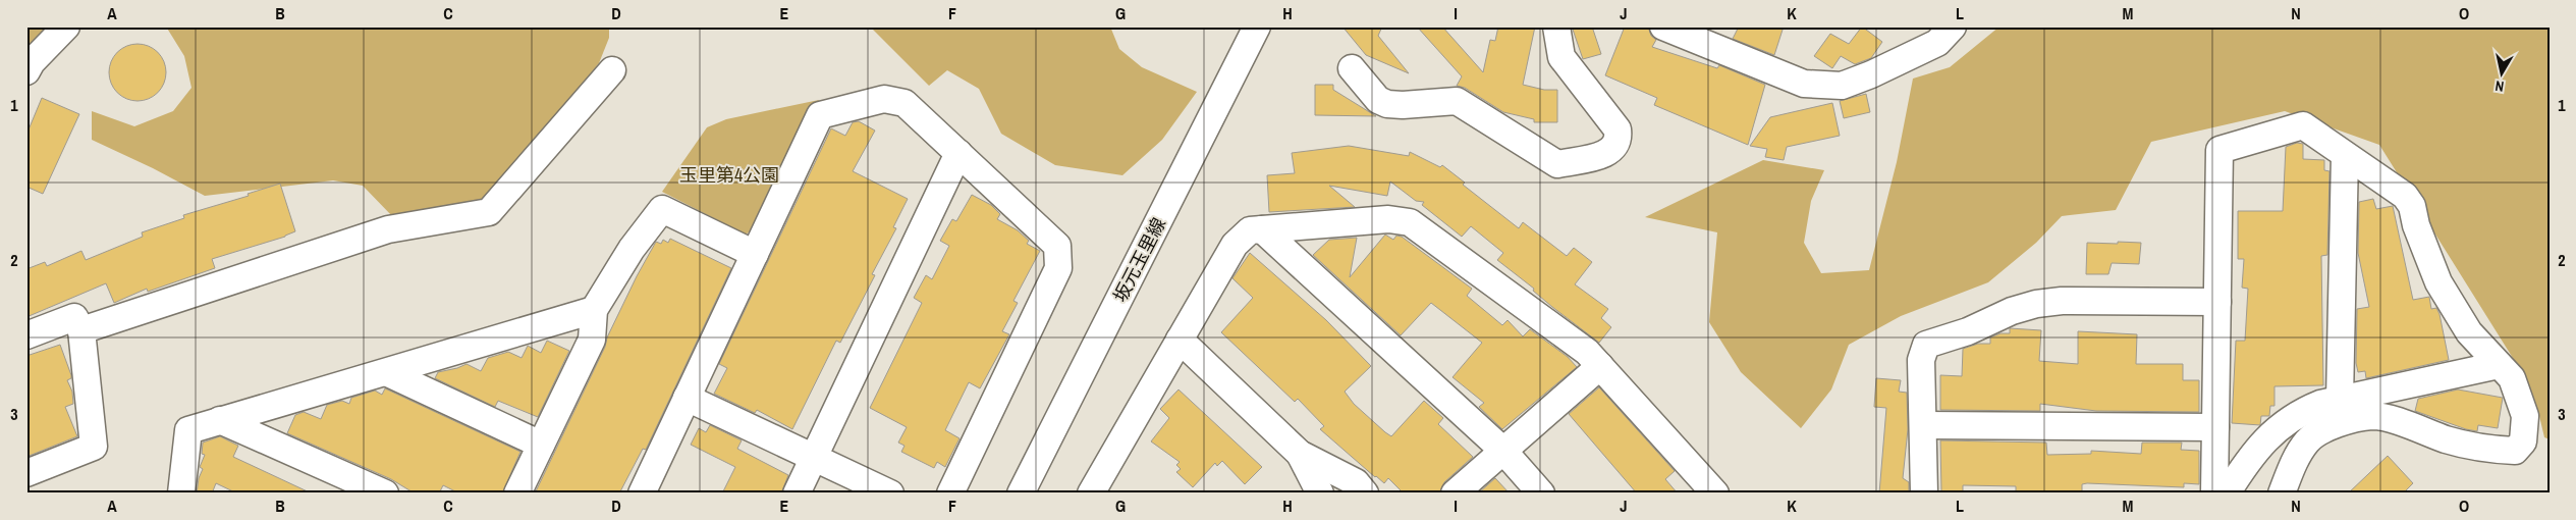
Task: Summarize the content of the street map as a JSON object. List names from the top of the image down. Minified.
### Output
{"streets":{"street":["坂元玉里線"]},"parks":["玉里第4公園"],"north":"bottom","grid":{"columns":["A","B","C","D","E","F","G","H","I","J","K","L","M","N","O"],"rows":["1","2","3"]}}
